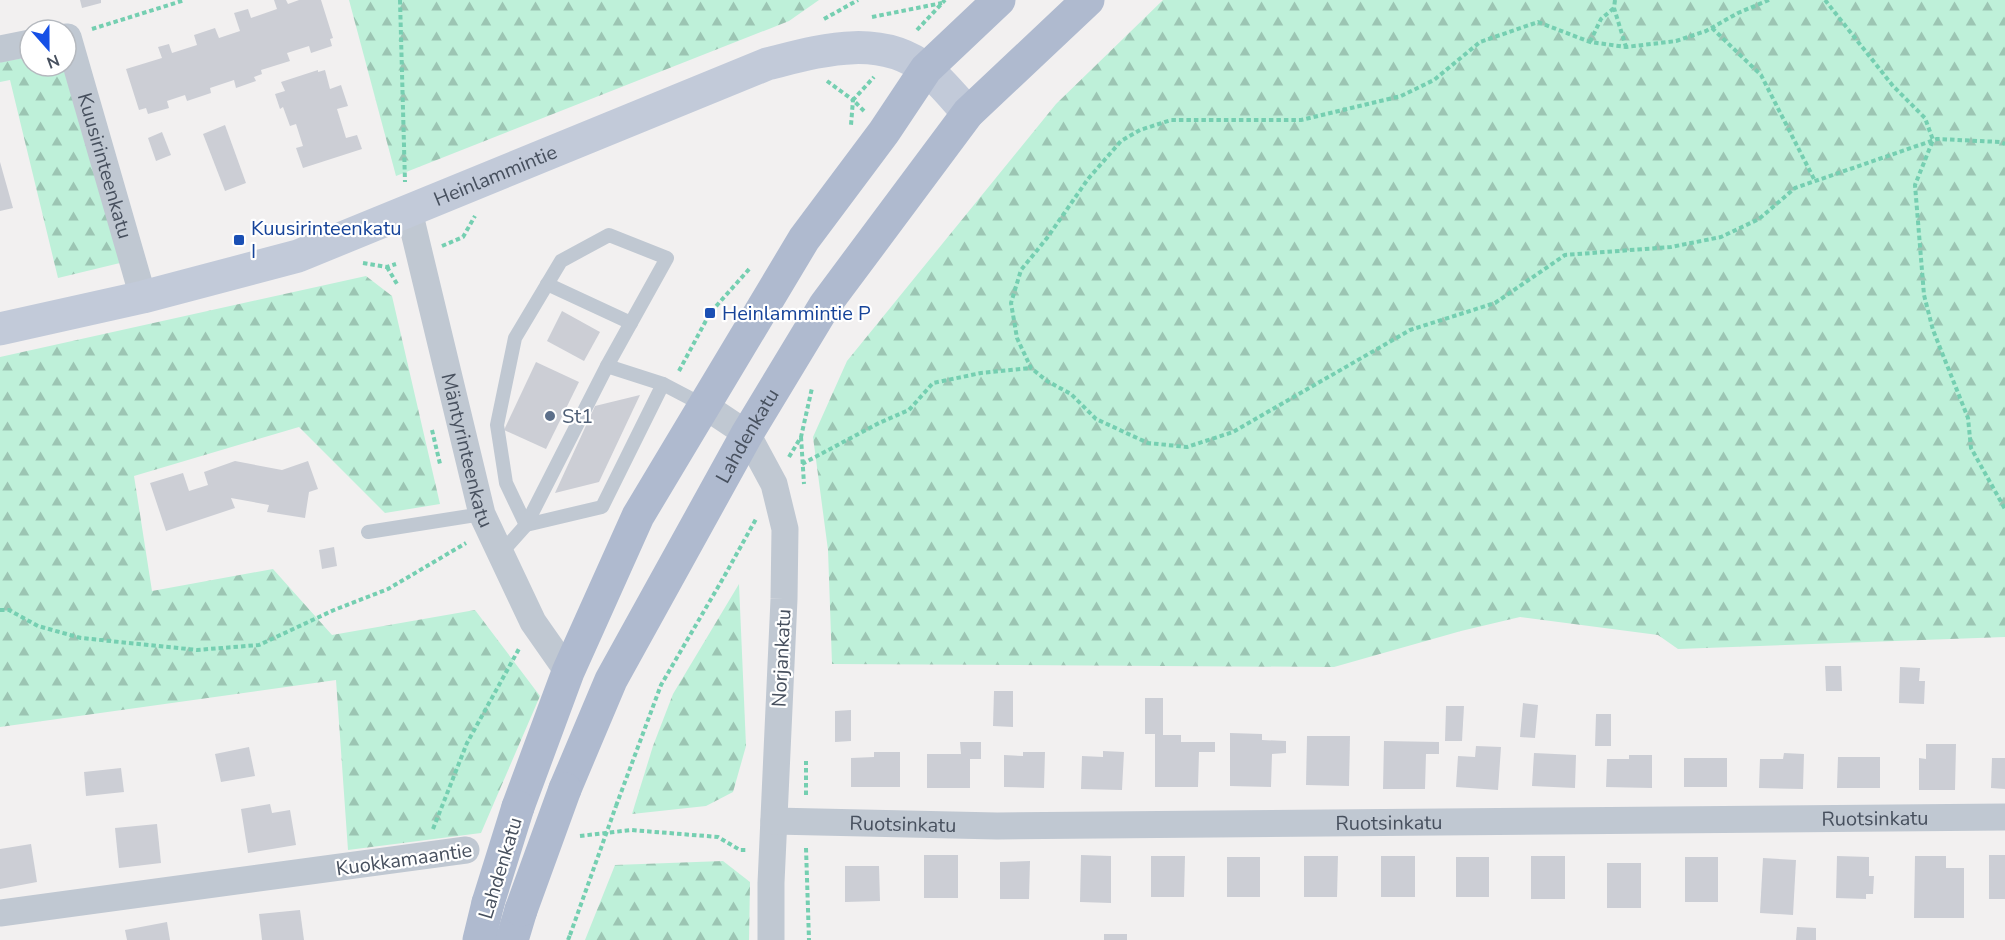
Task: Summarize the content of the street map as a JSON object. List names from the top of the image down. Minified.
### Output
{"streets":{"main road":["Lahdenkatu"],"street":["Kuusirinteenkatu","Heinlammintie","Mäntyrinteenkatu","Norjankatu","Ruotsinkatu","Kuokkamaantie"]},"crossings":[["Kuusirinteenkatu","Heinlammintie"],["Heinlammintie","Lahdenkatu"],["Heinlammintie","Mäntyrinteenkatu"],["Lahdenkatu","Mäntyrinteenkatu"],["Lahdenkatu","Norjankatu"],["Norjankatu","Ruotsinkatu"]],"places":{"transit":["Kuusirinteenkatu I","Heinlammintie P"],"other":["St1"]},"north":"bottom"}
